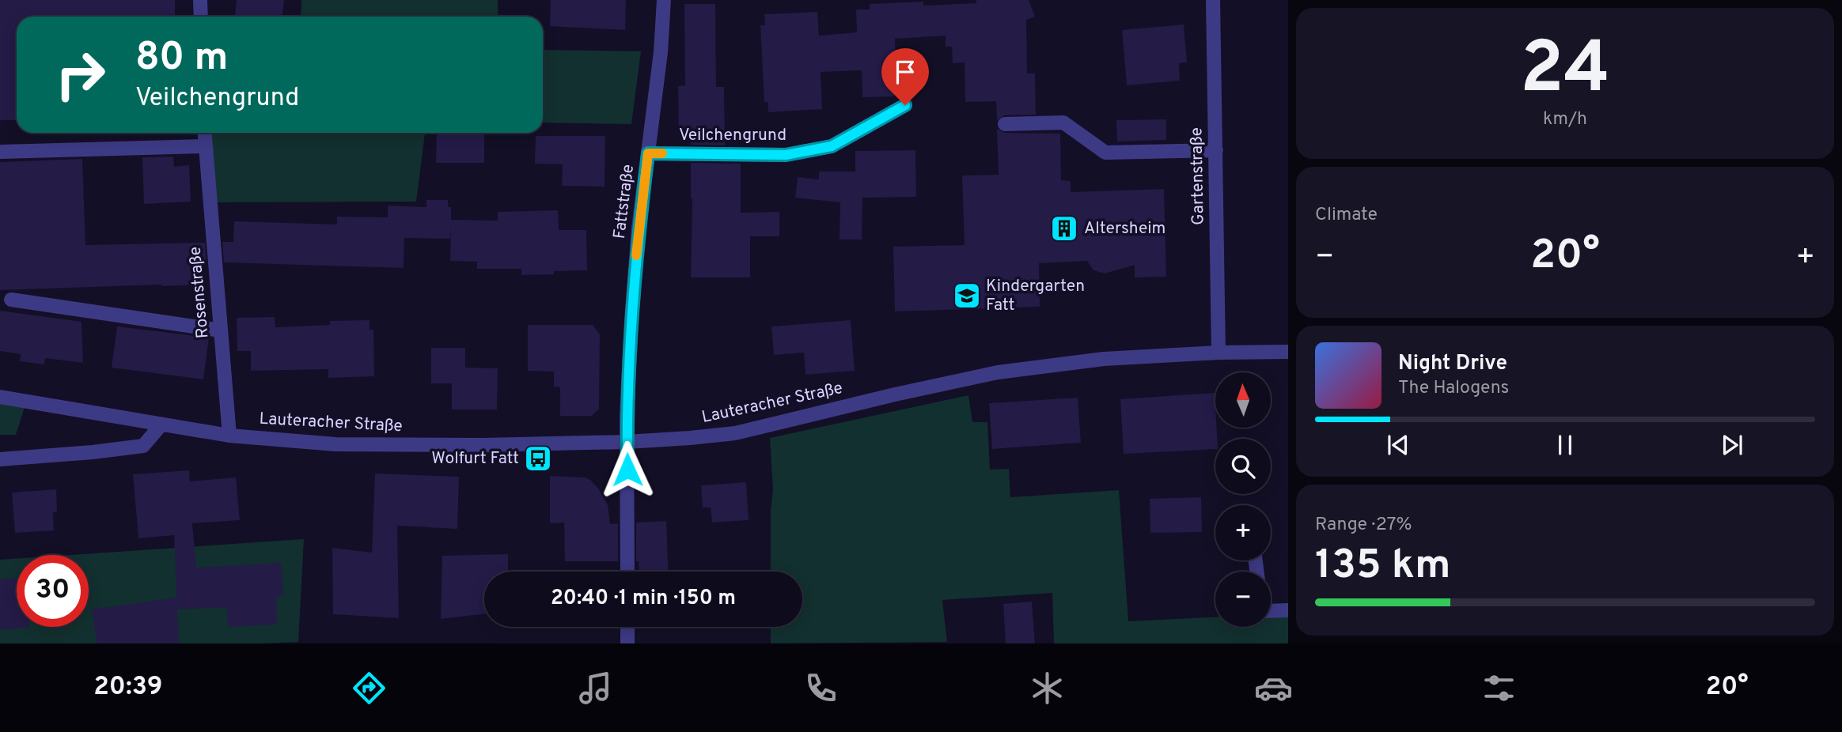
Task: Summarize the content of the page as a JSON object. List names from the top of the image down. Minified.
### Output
{"streets":{"street":["Veilchengrund","Gartenstraße","Fattstraße","Rosenstraße","Lauteracher Straße"]},"crossings":[["Veilchengrund","Fattstraße"],["Gartenstraße","Lauteracher Straße"],["Fattstraße","Lauteracher Straße"],["Rosenstraße","Lauteracher Straße"]],"places":{"building":["Altersheim"],"school or university":["Kindergarten Fatt"],"bus stop":["Wolfurt Fatt"]},"north":"top","page":{"tile":[["24","km/h"],"Climate",["Range · 27%","135 km"]],"turn":["80 m","Veilchengrund"],"heat":["−","20°","+"],"song":["Night Drive","The Halogens"],"map_buttons":["+","−"],"limit":"30","trip":"20:40 · 1 min · 150 m","tabs":["20:39","20°"]}}
